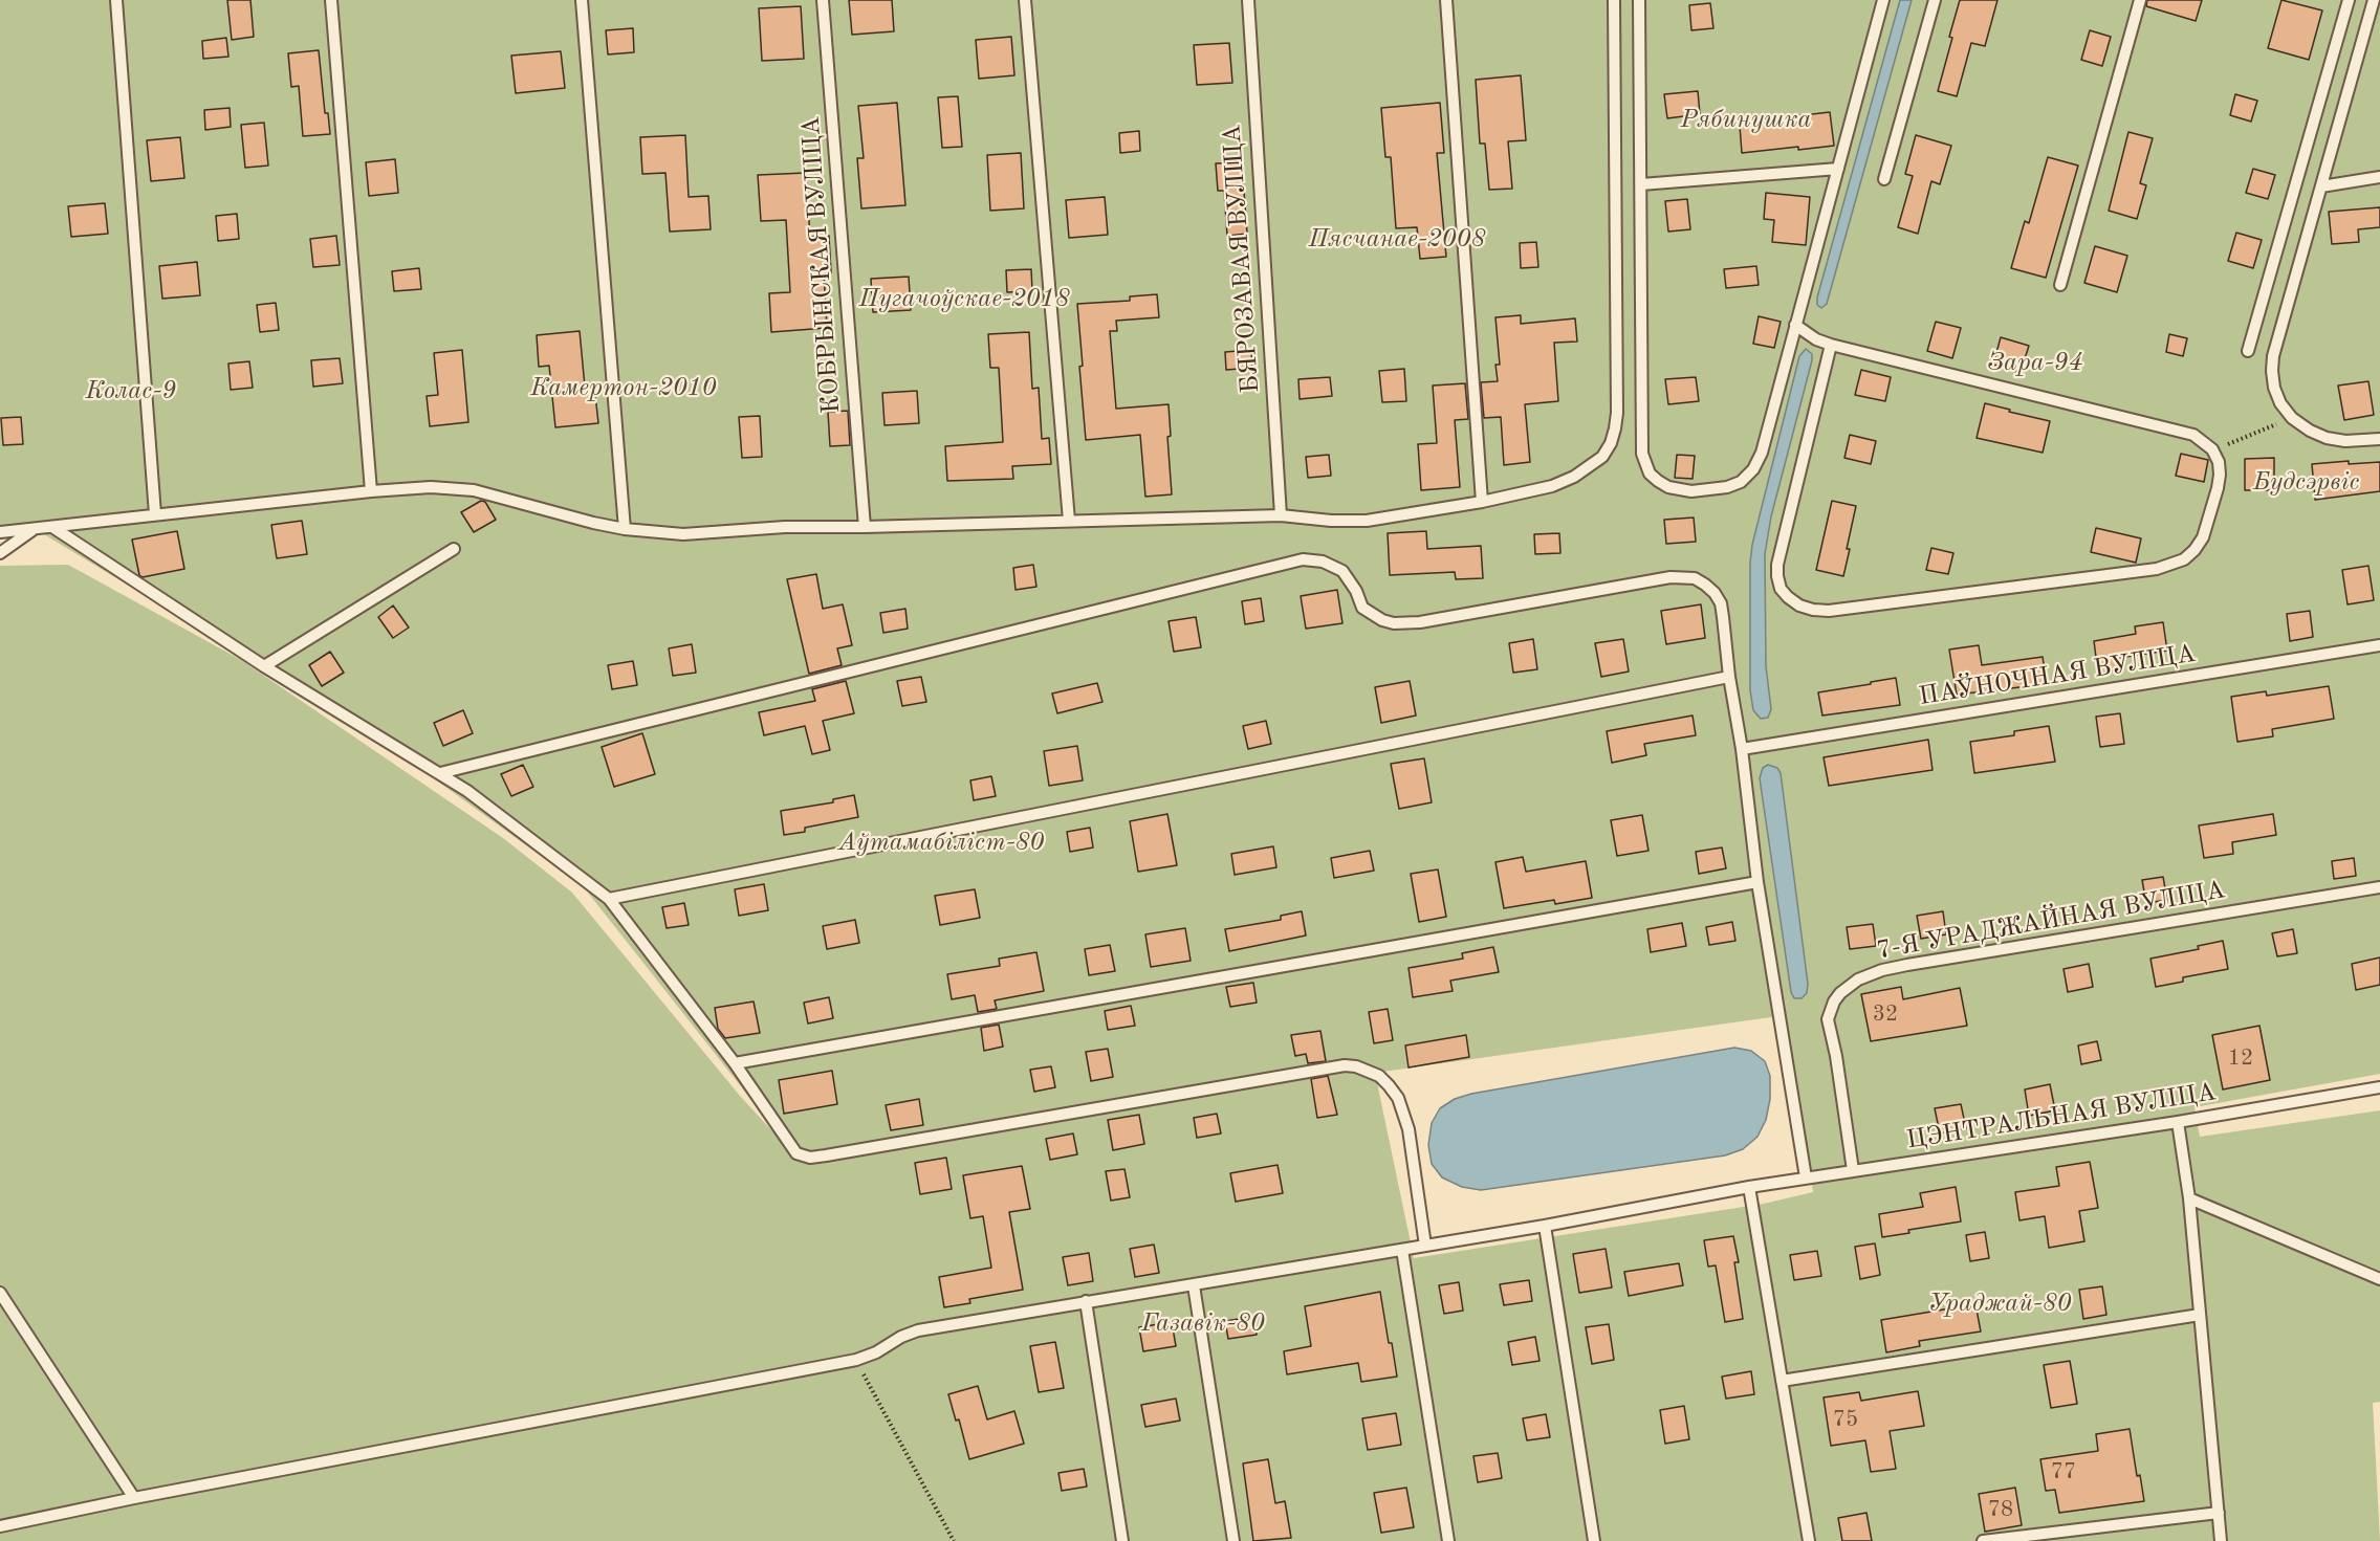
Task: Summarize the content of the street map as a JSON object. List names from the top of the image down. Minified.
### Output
{"streets":{"lane":["БЯРОЗАВАЯ ВУЛІЦА","КОБРЫНСКАЯ ВУЛІЦА","ПАЎНОЧНАЯ ВУЛІЦА","7-Я УРАДЖАЙНАЯ ВУЛІЦА","ЦЭНТРАЛЬНАЯ ВУЛІЦА"]},"crossings":[["7-Я УРАДЖАЙНАЯ ВУЛІЦА","ЦЭНТРАЛЬНАЯ ВУЛІЦА"]],"parks":["Рябинушка","Пясчанае-2008","Пугачоўскае-2018","Зара-94","Камертон-2010","Колас-9","Будсэрвіс","Аўтамабіліст-80","Ураджай-80","Газавік-80"],"house_numbers":["32","12","75","77","78"]}
